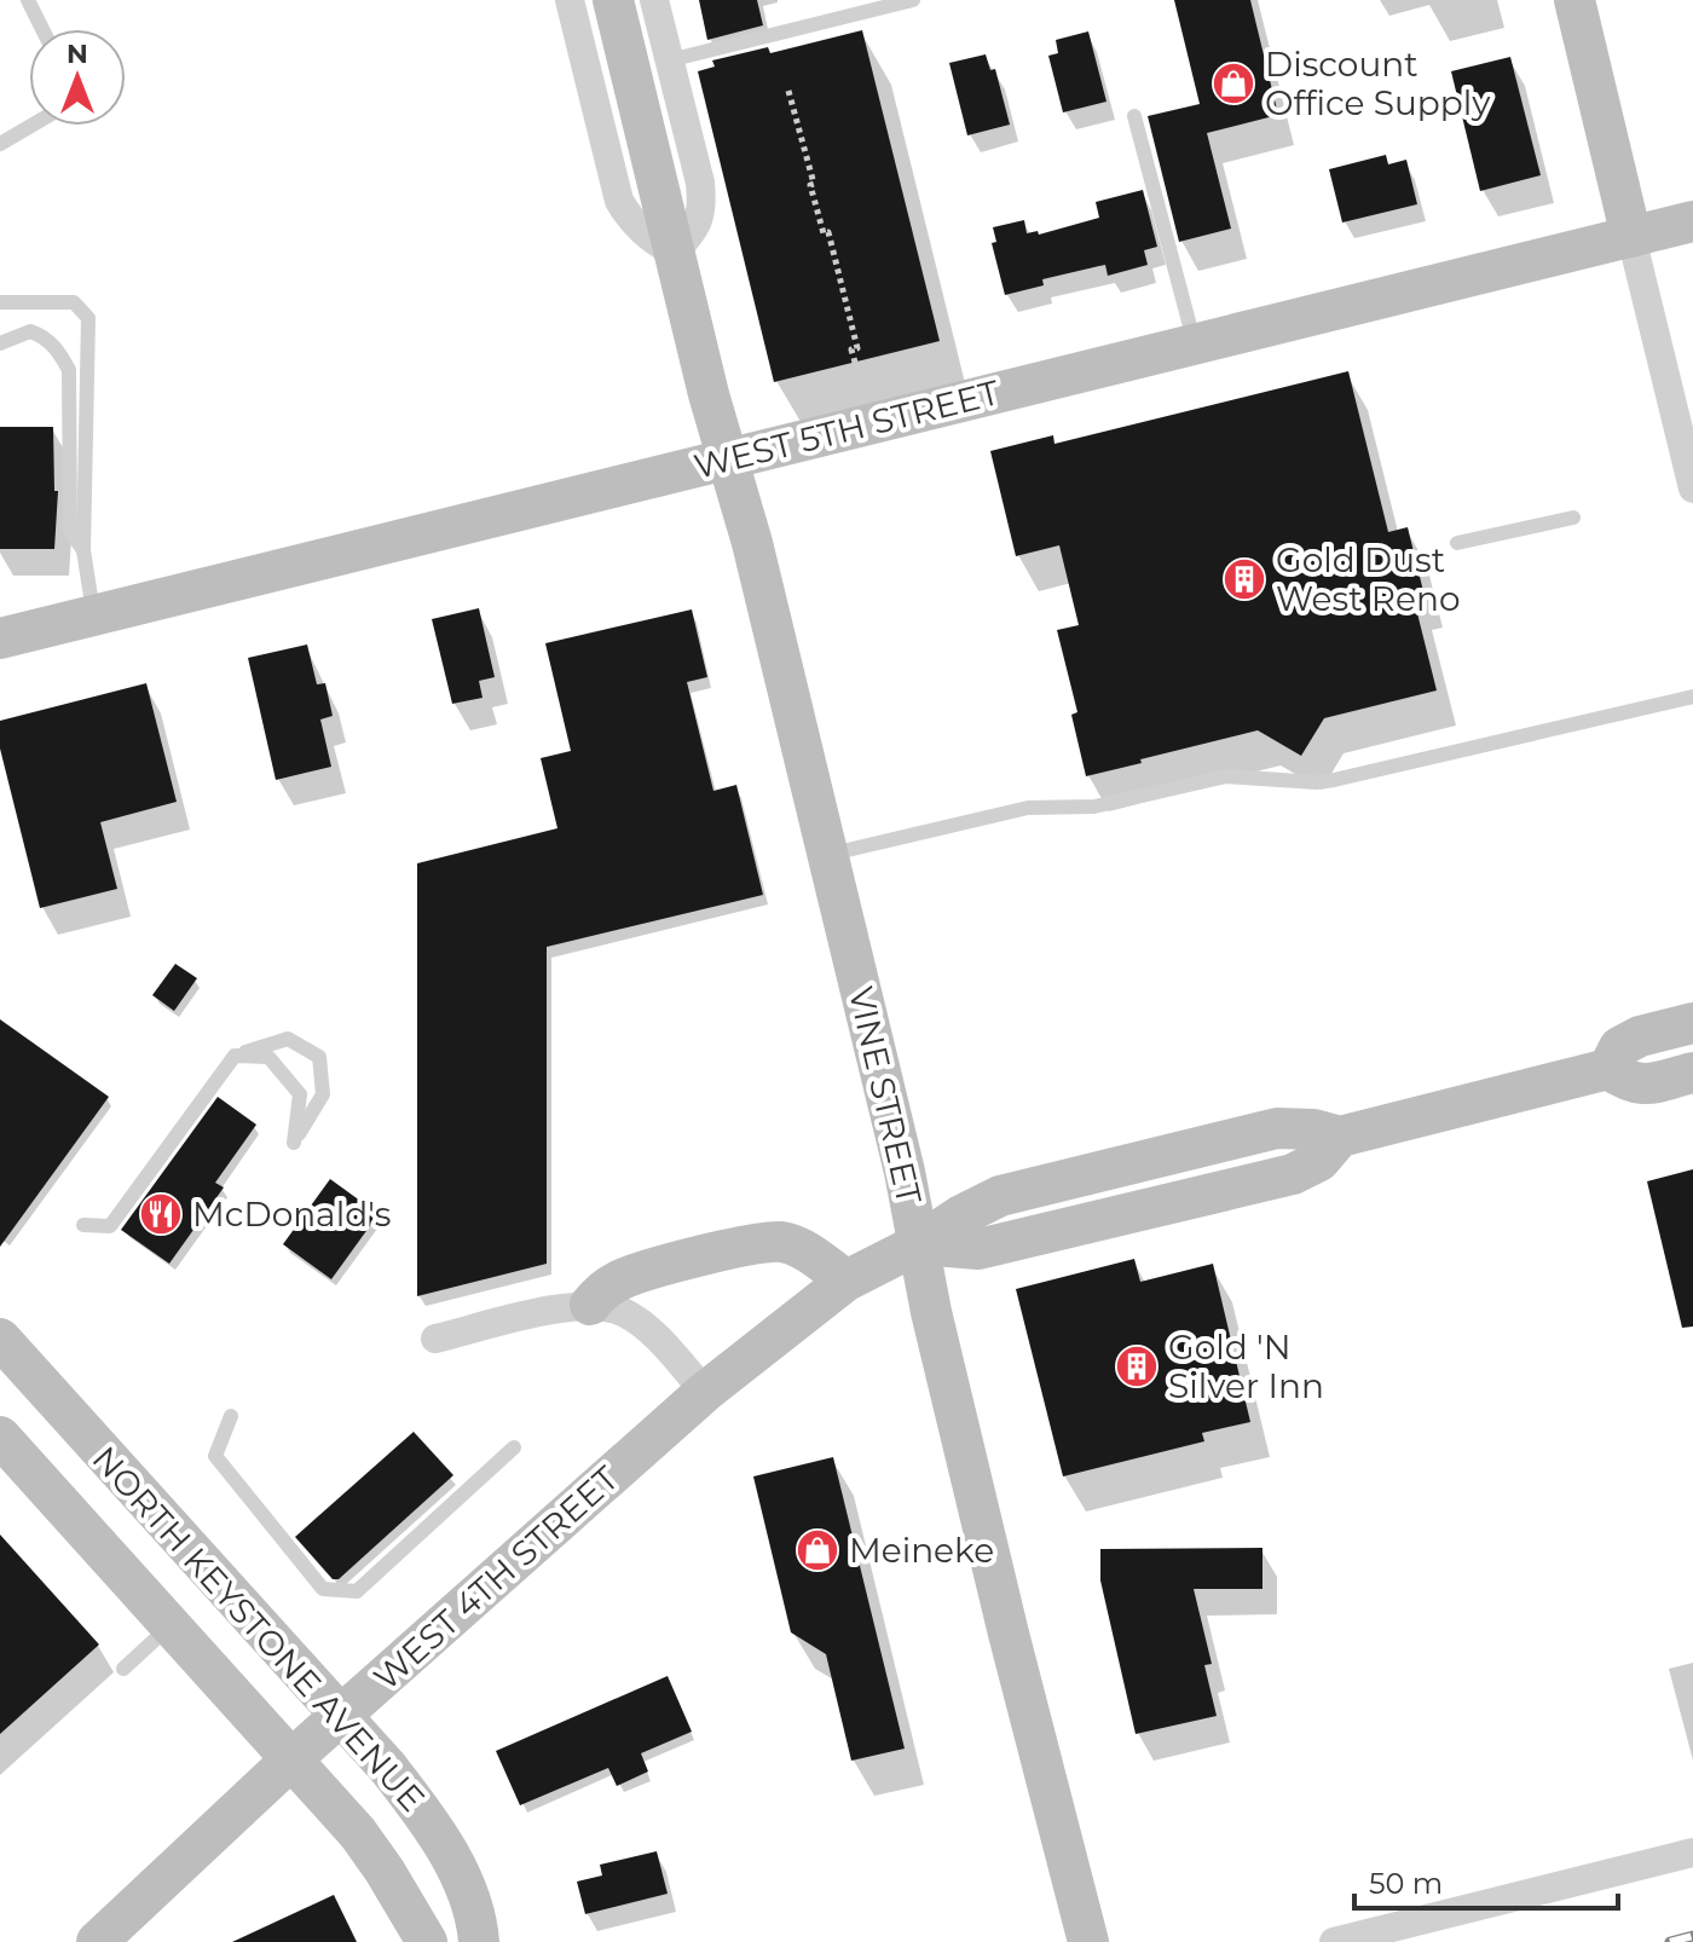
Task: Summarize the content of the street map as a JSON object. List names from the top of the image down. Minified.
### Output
{"streets":{"street":["WEST 5TH STREET","VINE STREET","WEST 4TH STREET","NORTH KEYSTONE AVENUE"]},"crossings":[["WEST 5TH STREET","VINE STREET"],["VINE STREET","WEST 4TH STREET"],["WEST 4TH STREET","NORTH KEYSTONE AVENUE"]],"places":{"shop":["Discount Office Supply","Meineke"],"building":["Gold Dust West Reno","Gold 'N Silver Inn"],"restaurant":["McDonald's"]},"scale_bar":"50 m","north":"top"}
